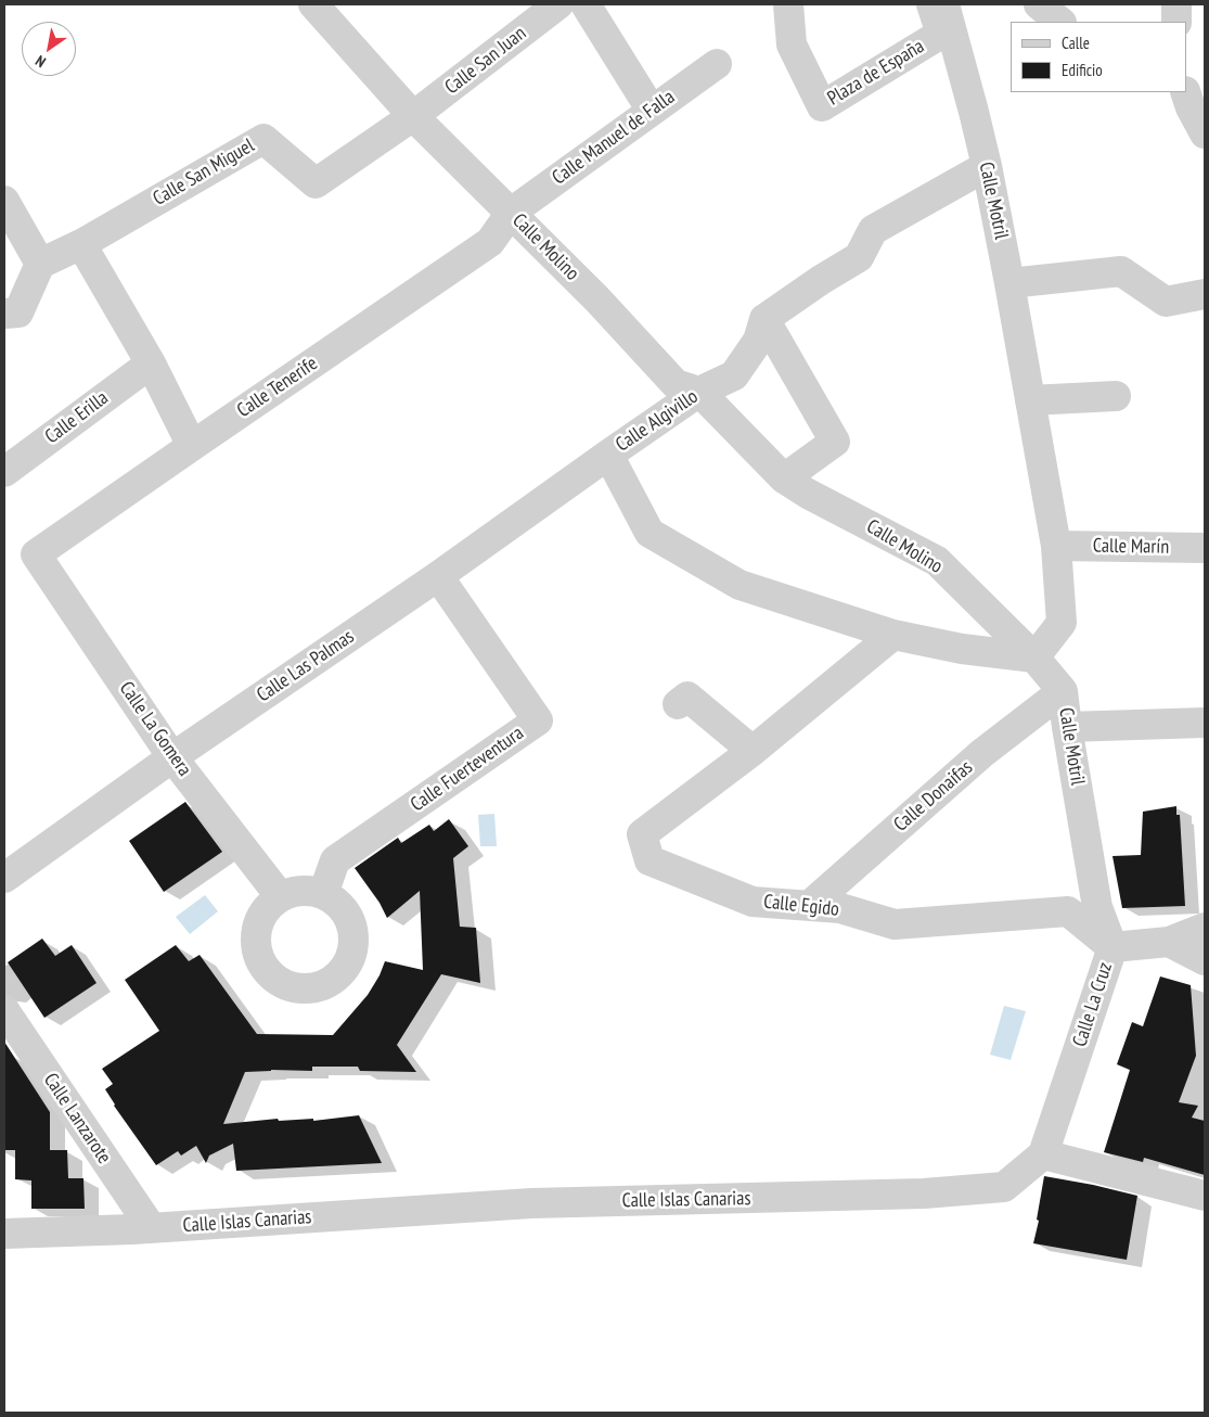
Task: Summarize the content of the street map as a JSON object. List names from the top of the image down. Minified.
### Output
{"streets":{"street":["Calle San Juan","Plaza de España","Calle Manuel de Falla","Calle San Miguel","Calle Motril","Calle Molino","Calle Tenerife","Calle Erilla","Calle Algivillo","Calle Marín","Calle Las Palmas","Calle La Gomera","Calle Fuerteventura","Calle Donaifas","Calle Egido","Calle La Cruz","Calle Lanzarote","Calle Islas Canarias"]},"crossings":[["Calle San Juan","Calle San Miguel"],["Calle San Juan","Calle Molino"],["Calle Manuel de Falla","Calle Molino"],["Calle Manuel de Falla","Calle Tenerife"],["Calle San Miguel","Calle Molino"],["Calle Motril","Calle Molino"],["Calle Motril","Calle Algivillo"],["Calle Motril","Calle Marín"],["Calle Motril","Calle Donaifas"],["Calle Motril","Calle Egido"],["Calle Motril","Calle La Cruz"],["Calle Molino","Calle Tenerife"],["Calle Molino","Calle Algivillo"],["Calle Tenerife","Calle La Gomera"],["Calle Algivillo","Calle Las Palmas"],["Calle Algivillo","Calle Egido"],["Calle Las Palmas","Calle La Gomera"],["Calle Las Palmas","Calle Fuerteventura"],["Calle La Gomera","Calle Fuerteventura"],["Calle Donaifas","Calle Egido"],["Calle Egido","Calle La Cruz"],["Calle La Cruz","Calle Islas Canarias"],["Calle Lanzarote","Calle Islas Canarias"]],"legend":["Calle","Edificio"],"north":"bottom left"}
